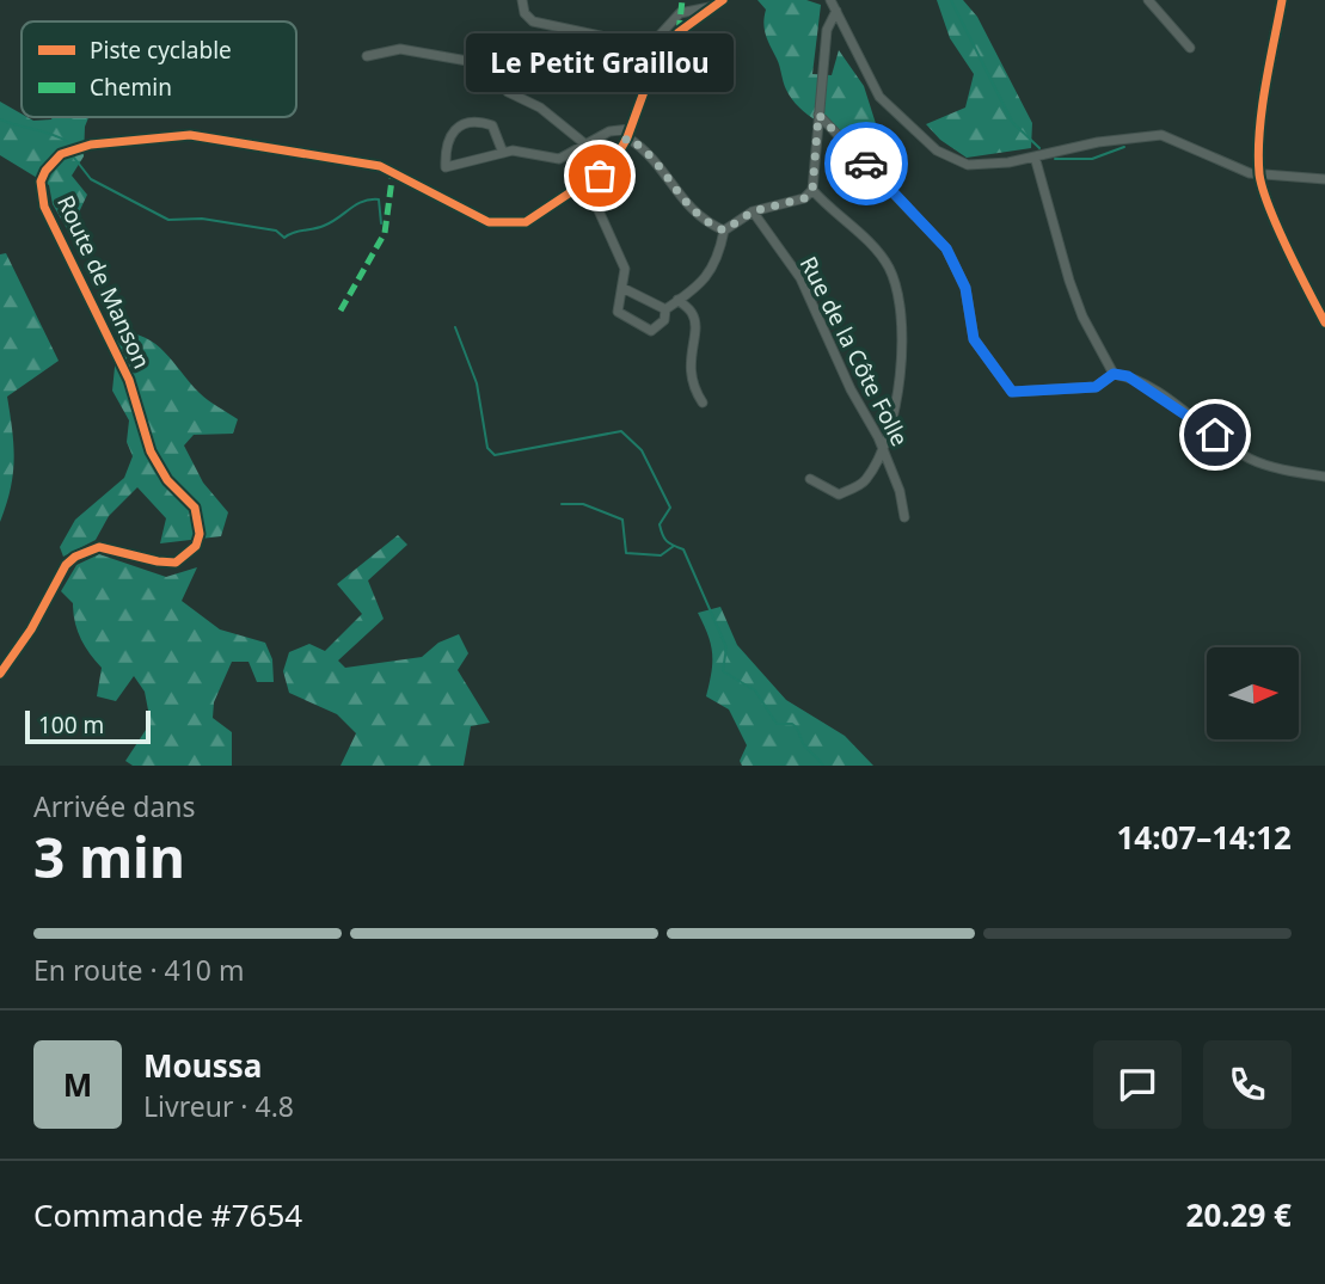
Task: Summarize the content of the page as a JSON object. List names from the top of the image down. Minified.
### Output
{"streets":{"street":["Route de Manson","Rue de la Côte Folle"]},"places":["Le Petit Graillou"],"legend":["Piste cyclable","Chemin"],"scale_bar":"100 m","north":"right","page":{"bubble":"Le Petit Graillou","scale":"100 m","heading":["3 min","Arrivée dans","14:07–14:12"],"panel":["Moussa","Livreur · 4.8","Commande #7654","20.29 €"],"bar":"En route · 410 m","round":"M"}}
